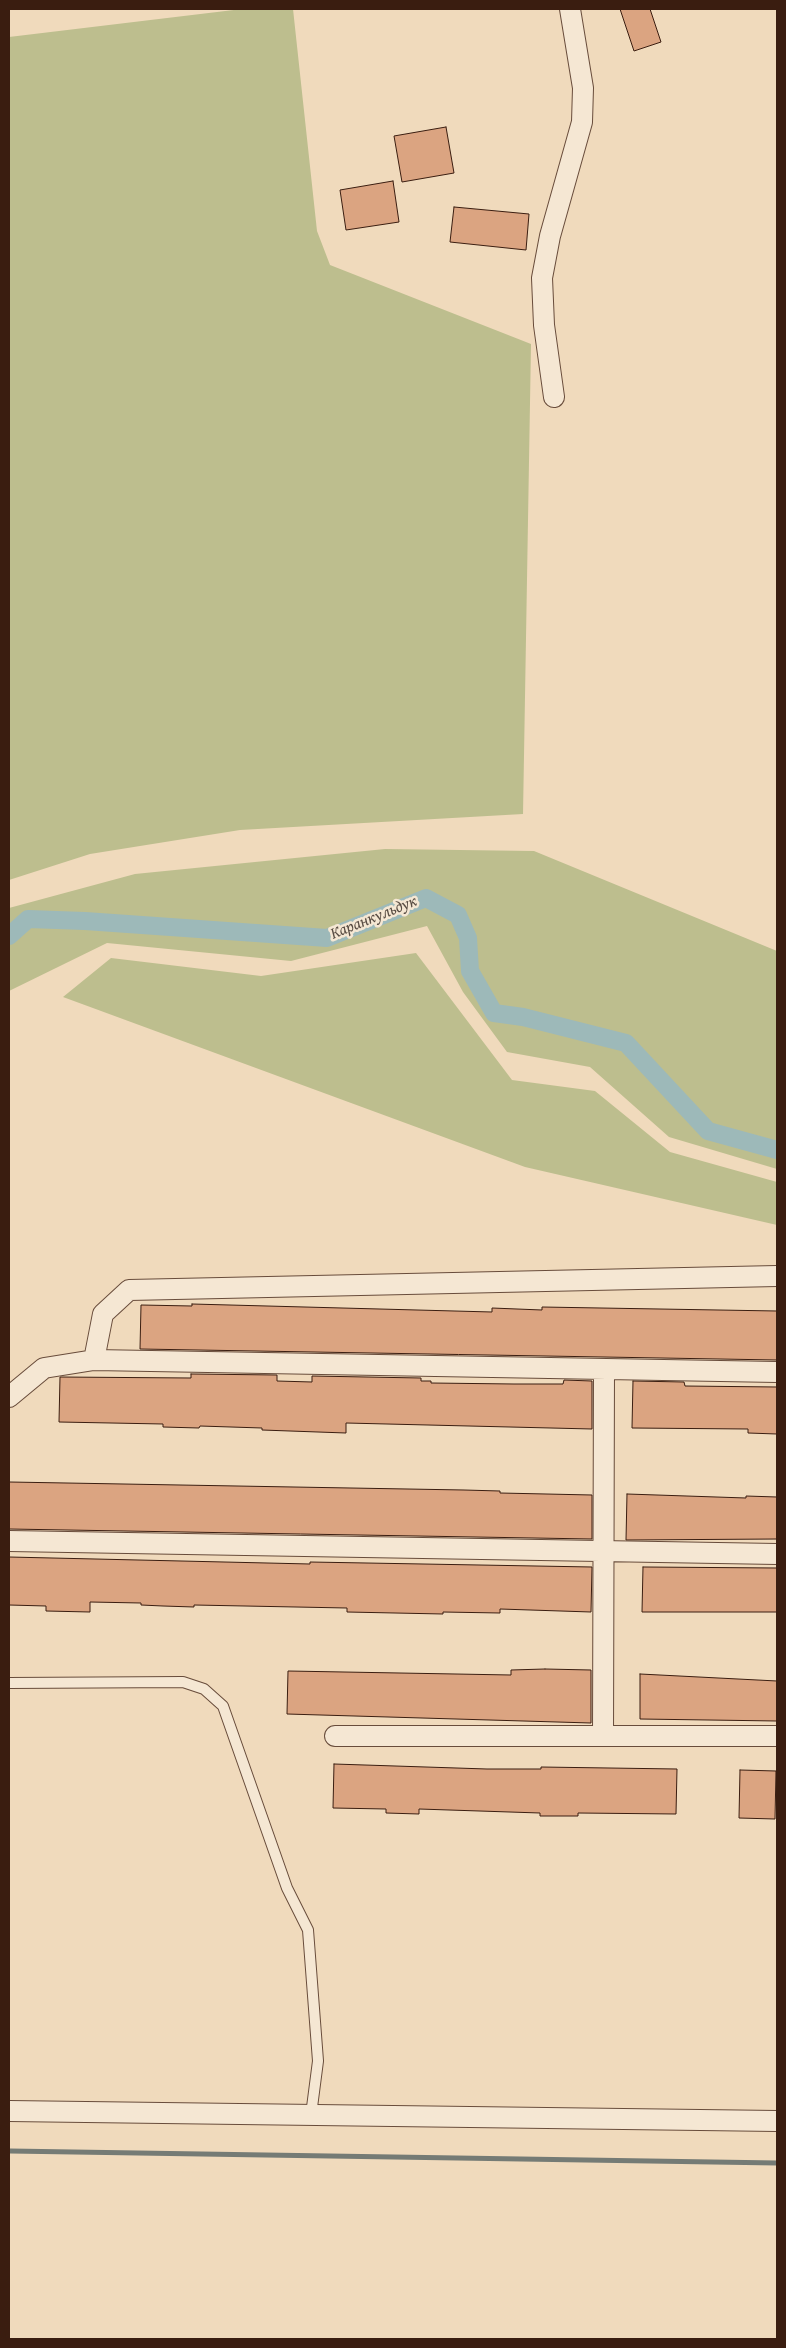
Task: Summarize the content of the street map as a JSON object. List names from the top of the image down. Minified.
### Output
{"water":["Каранкульдук"]}
